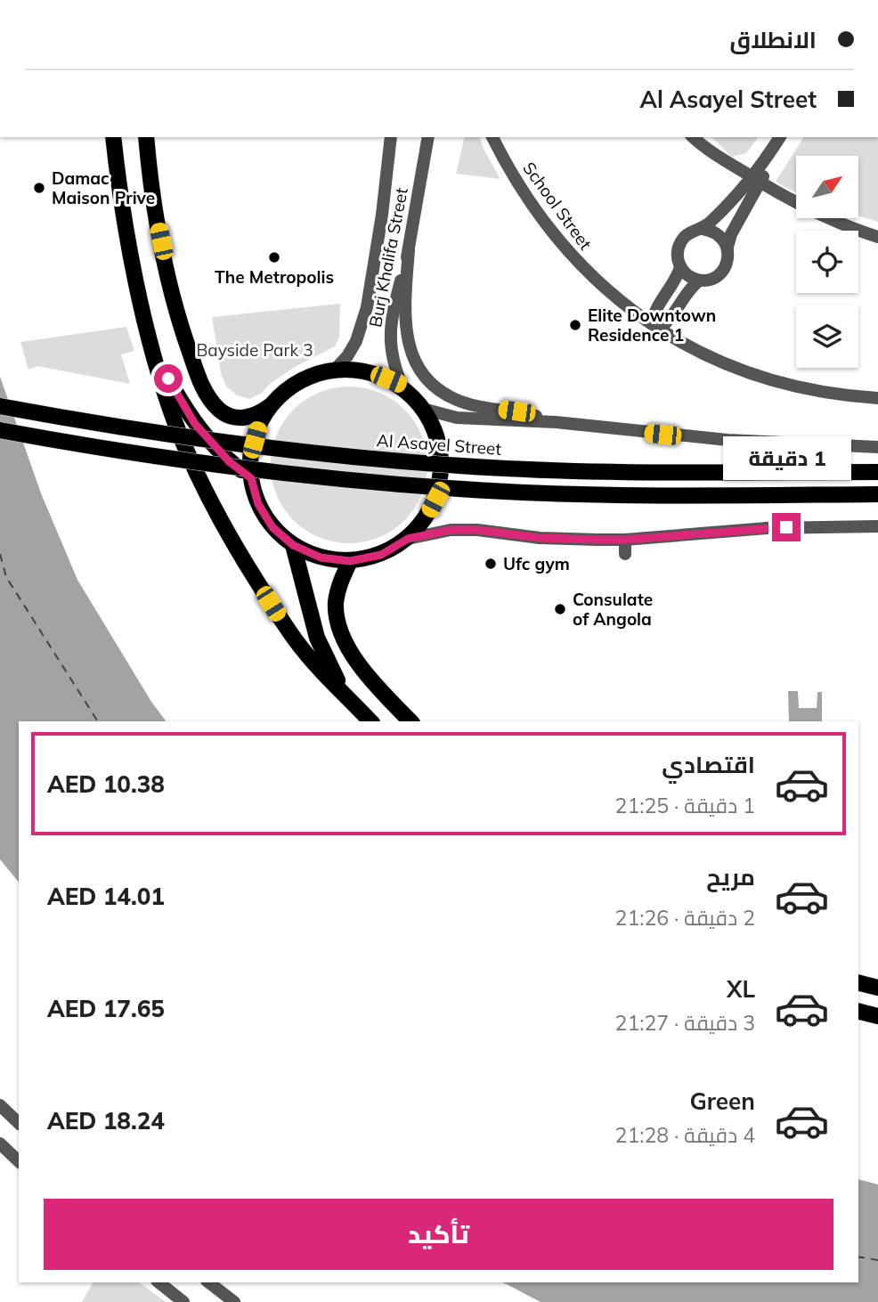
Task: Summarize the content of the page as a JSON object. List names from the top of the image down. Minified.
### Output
{"streets":{"main road":["Al Asayel Street"],"street":["School Street","Burj Khalifa Street"]},"crossings":[["Burj Khalifa Street","Al Asayel Street"]],"parks":["Bayside Park 3"],"places":["Damac Maison Prive","The Metropolis","Elite Downtown Residence 1","Ufc gym","Consulate of Angola"],"north":"top right","page":{"banner":["الانطلاق","Al Asayel Street"],"bubble":"1 دقيقة","list":[{"name":"اقتصادي","note":"1 دقيقة · 21:25","value":"AED 10.38"},{"name":"مريح","note":"2 دقيقة · 21:26","value":"AED 14.01"},{"name":"XL","note":"3 دقيقة · 21:27","value":"AED 17.65"},{"name":"Green","note":"4 دقيقة · 21:28","value":"AED 18.24"}],"buttons":"تأكيد"}}
